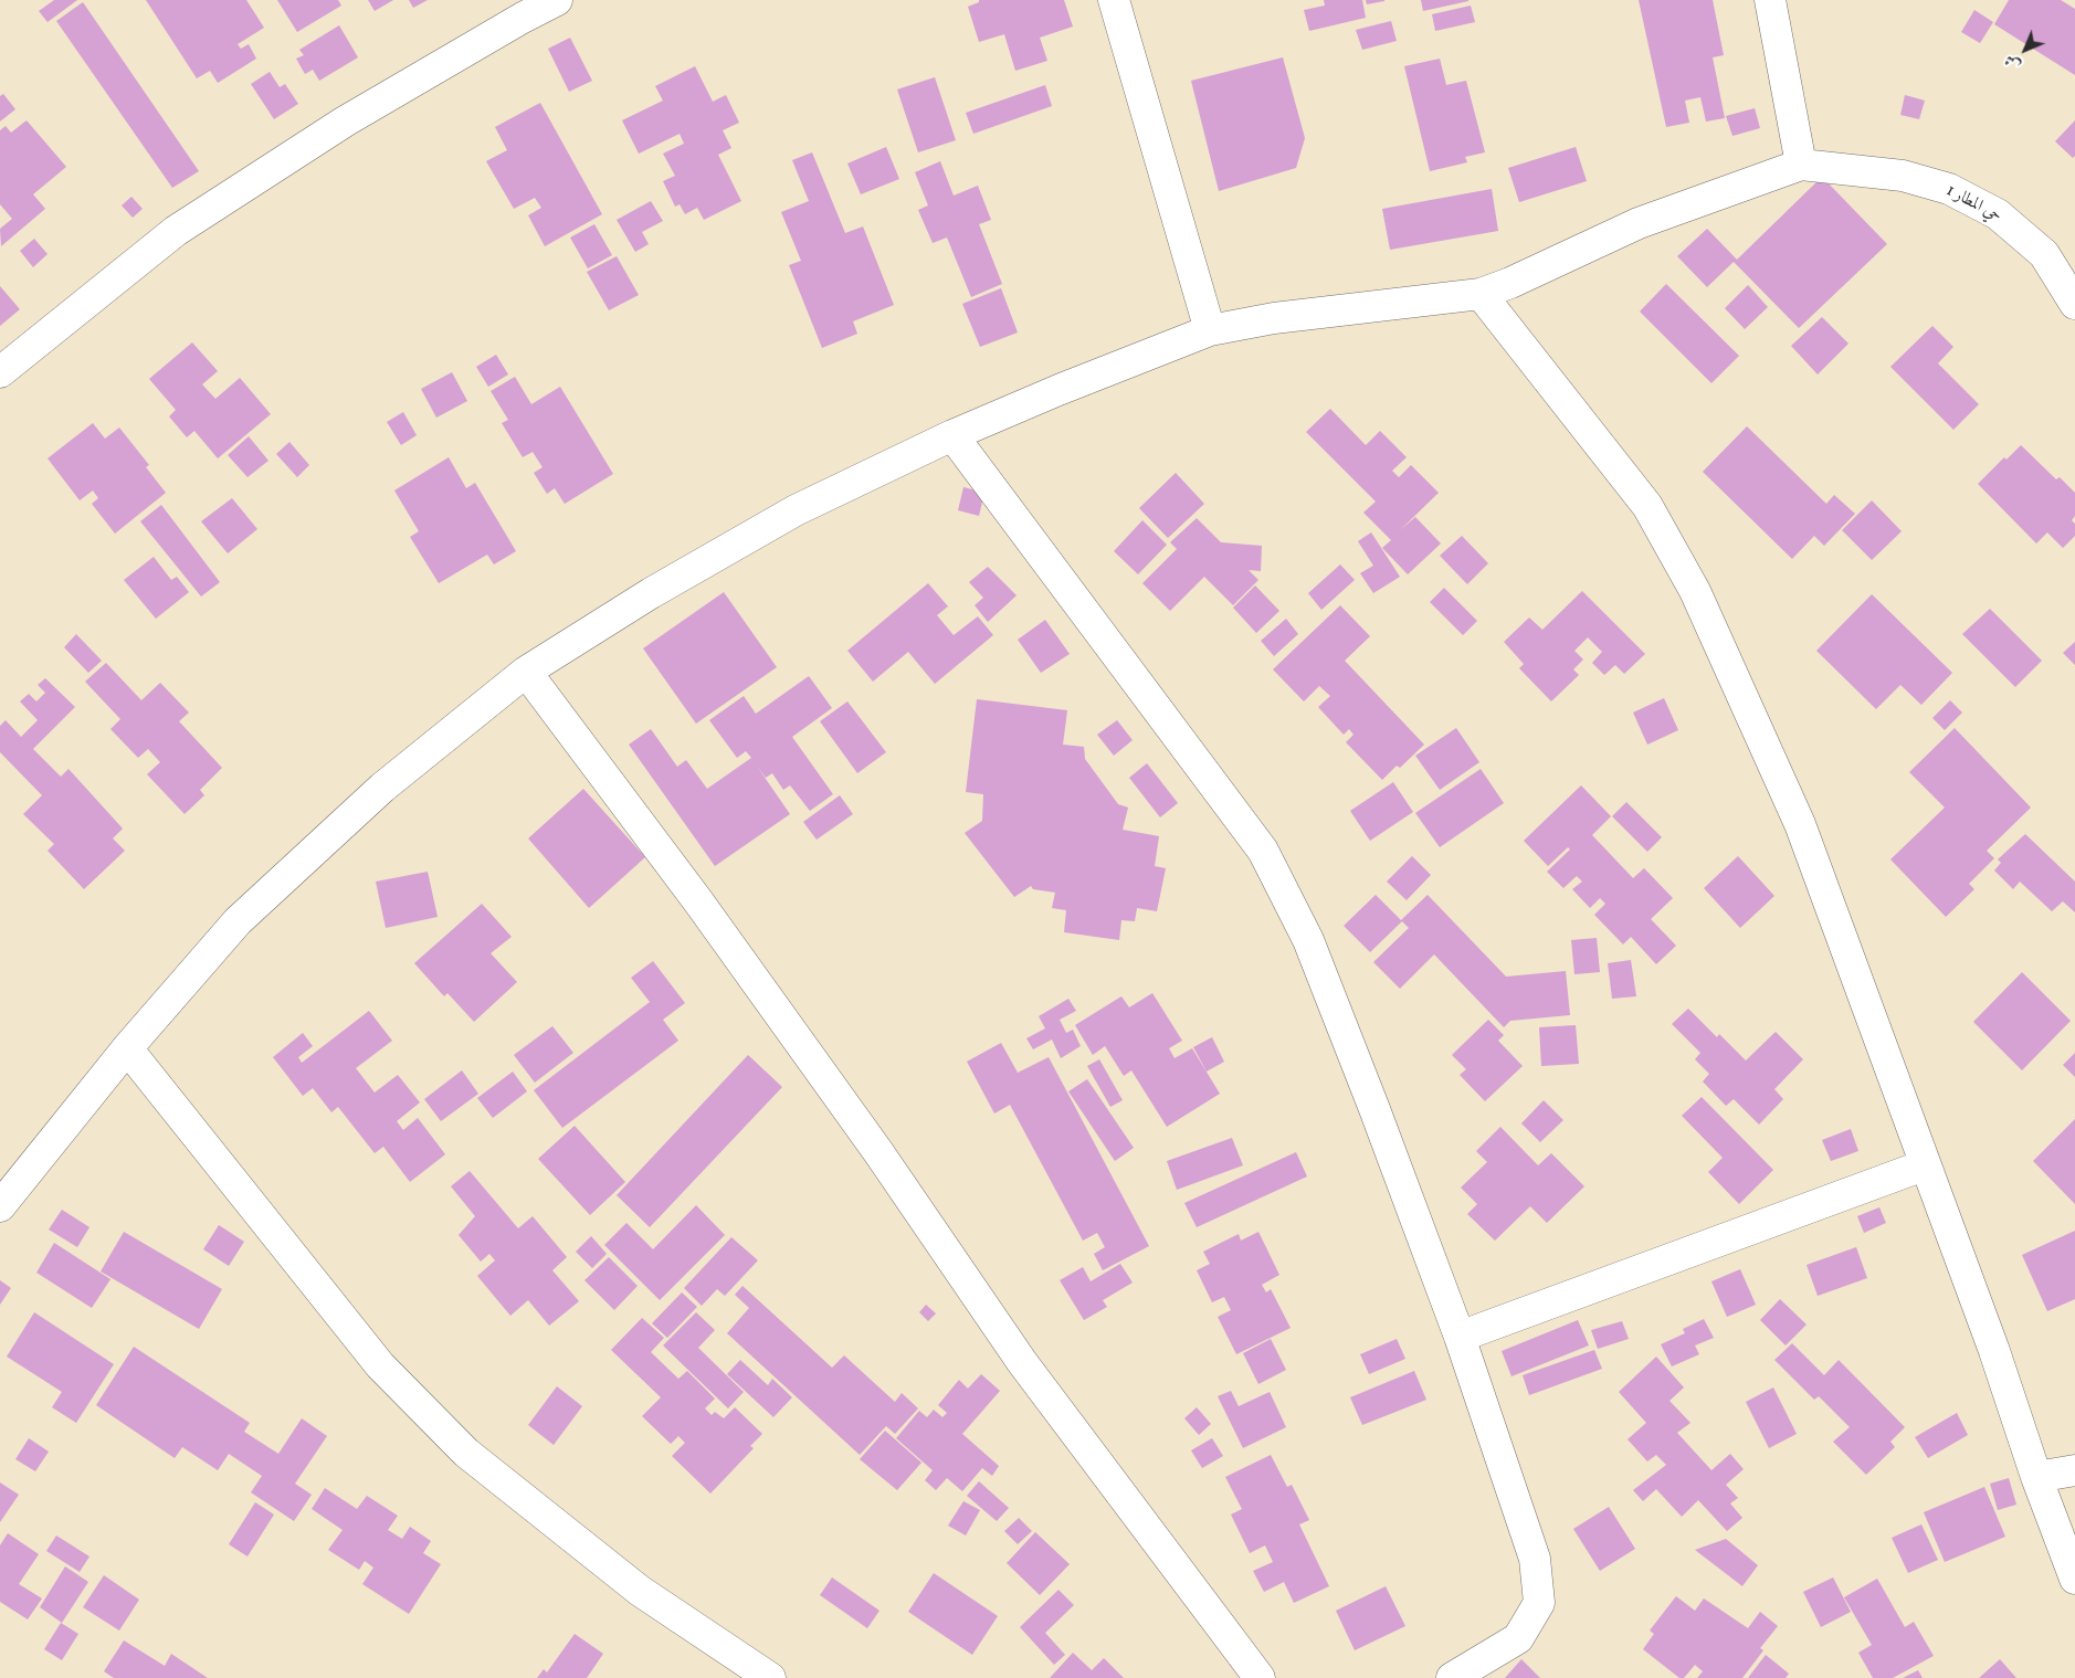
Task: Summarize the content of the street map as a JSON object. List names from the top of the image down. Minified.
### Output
{"streets":{"street":["حي المطار 1"]},"north":"bottom left"}
